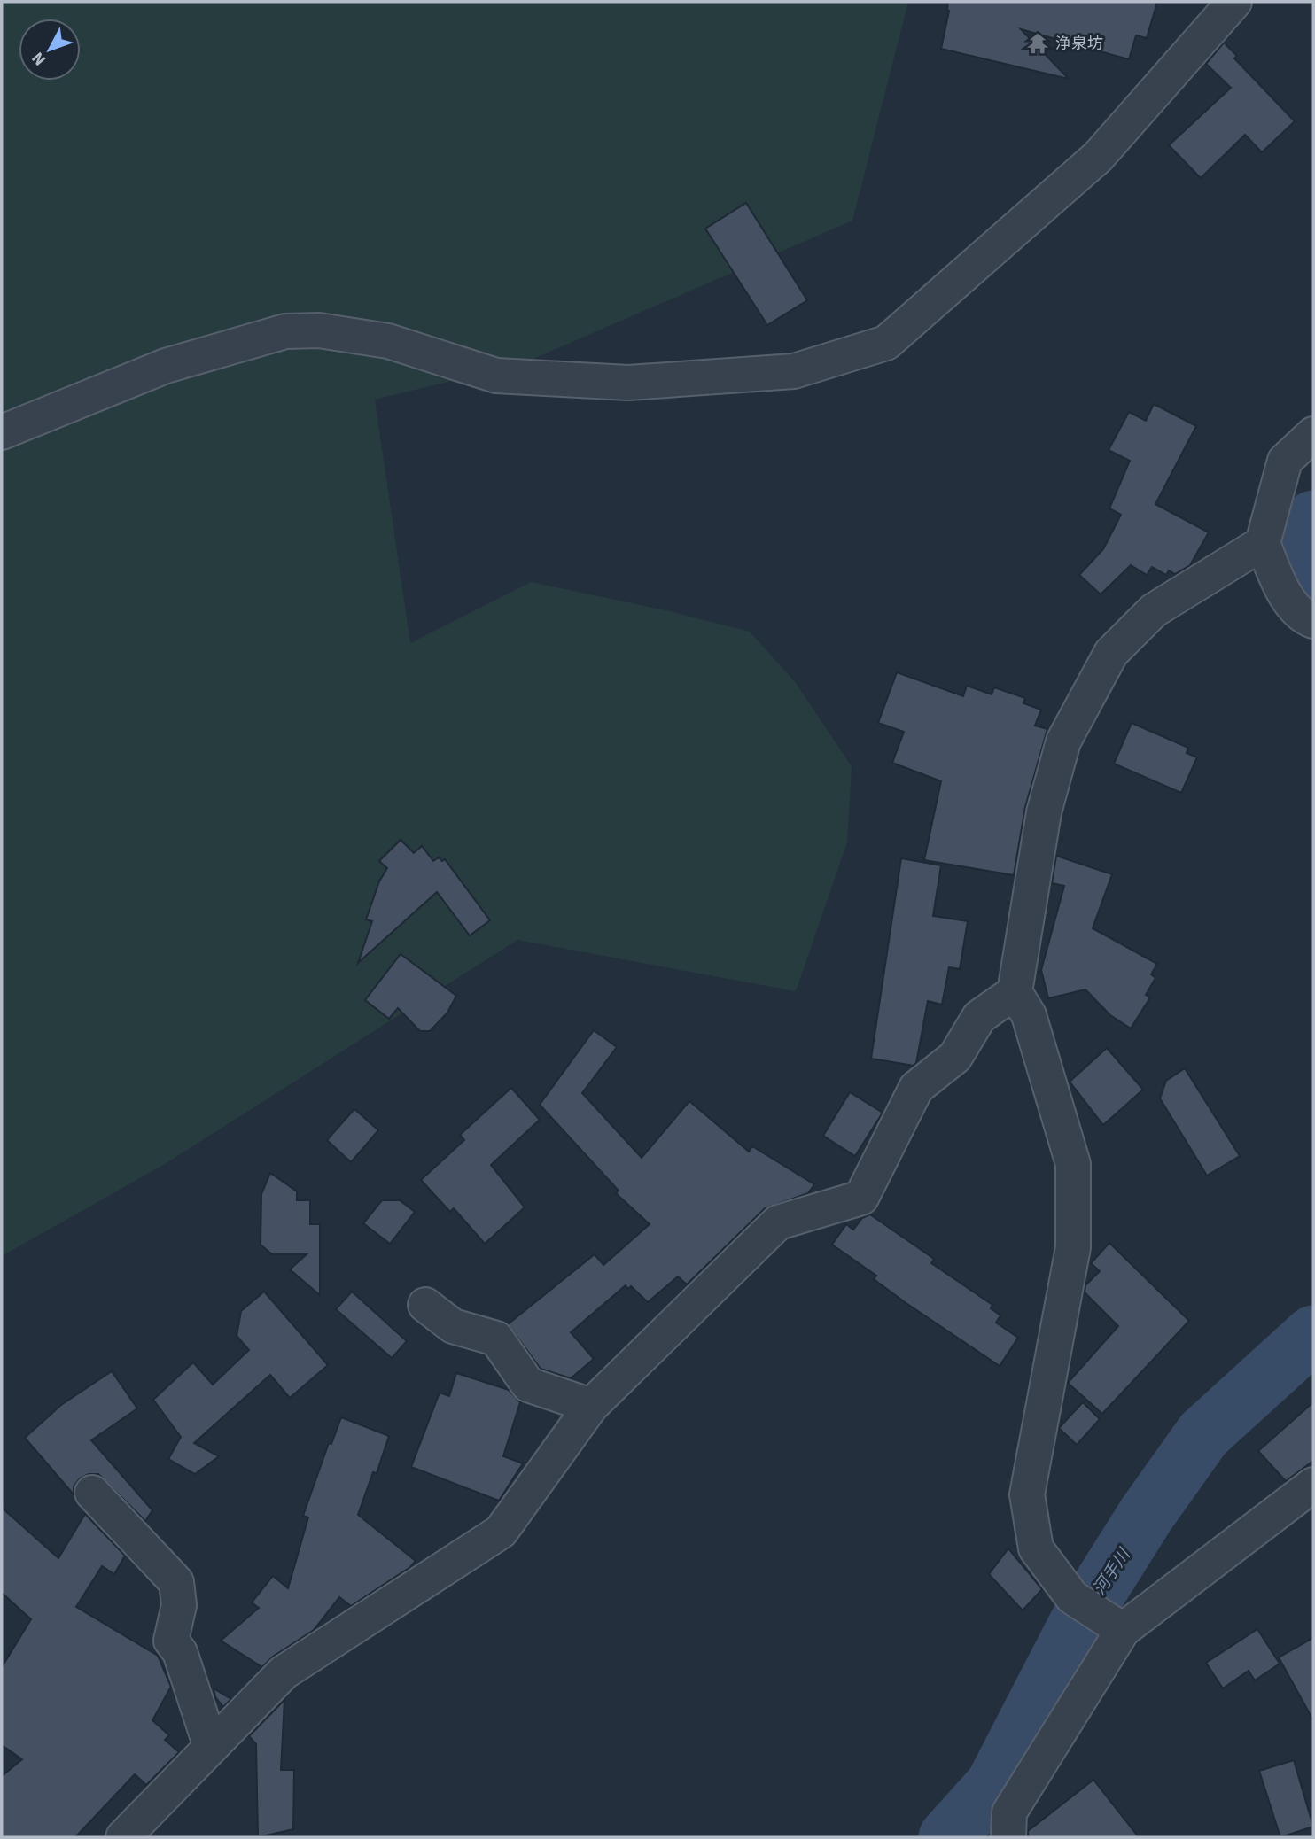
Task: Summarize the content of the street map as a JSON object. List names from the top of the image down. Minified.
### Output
{"water":["河手川"],"places":{"temple":["浄泉坊"]},"north":"bottom left"}
